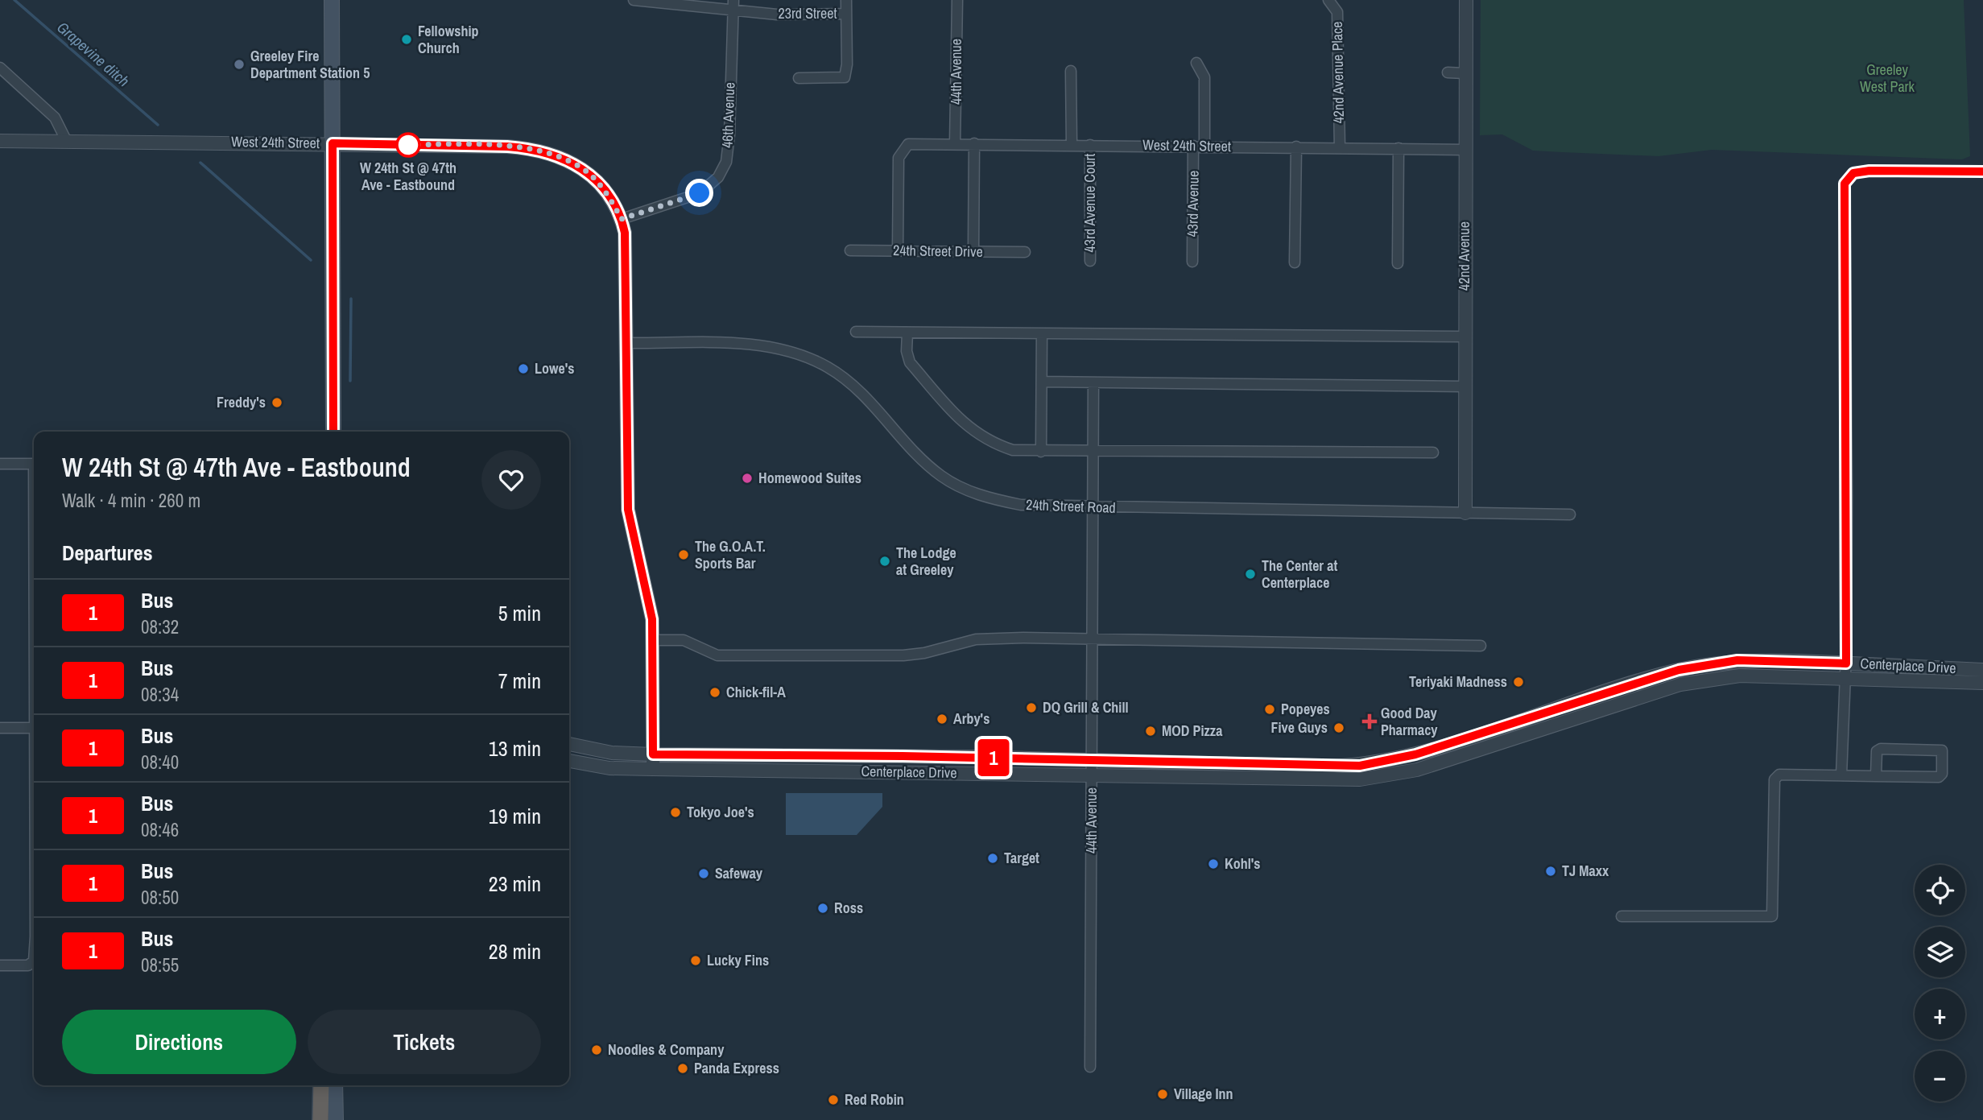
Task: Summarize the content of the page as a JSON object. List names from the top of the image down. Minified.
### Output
{"streets":{"street":["23rd Street","44th Avenue","42nd Avenue Place","46th Avenue","West 24th Street","43rd Avenue Court","43rd Avenue","24th Street Drive","42nd Avenue","24th Street Road","Centerplace Drive"]},"crossings":[["23rd Street","46th Avenue"],["44th Avenue","West 24th Street"],["44th Avenue","24th Street Road"],["44th Avenue","Centerplace Drive"],["42nd Avenue Place","West 24th Street"],["46th Avenue","West 24th Street"],["West 24th Street","43rd Avenue Court"],["West 24th Street","43rd Avenue"],["West 24th Street","24th Street Drive"],["West 24th Street","42nd Avenue"],["42nd Avenue","24th Street Road"]],"water":["Grapevine ditch"],"parks":["Greeley West Park"],"places":{"other":["Fellowship Church","Greeley Fire Department Station 5","W 24th St @ 47th Ave - Eastbound","Lowe's","Freddy's","Homewood Suites","The G.O.A.T. Sports Bar","The Lodge at Greeley","The Center at Centerplace","Teriyaki Madness","Chick-fil-A","DQ Grill & Chill","Popeyes","Arby's","Five Guys","MOD Pizza","Tokyo Joe's","Target","Kohl's","TJ Maxx","Safeway","Ross","Lucky Fins","Noodles & Company","Panda Express","Village Inn","Red Robin"],"health":["Good Day Pharmacy"]},"lines":["bus line 1"],"page":{"on_map":"1","heading":[["W 24th St @ 47th Ave - Eastbound","Walk · 4 min · 260 m"],"Departures"],"list":[{"mark":"1","name":"Bus","note":"08:32","value":"5 min"},{"mark":"1","name":"Bus","note":"08:34","value":"7 min"},{"mark":"1","name":"Bus","note":"08:40","value":"13 min"},{"mark":"1","name":"Bus","note":"08:46","value":"19 min"},{"mark":"1","name":"Bus","note":"08:50","value":"23 min"},{"mark":"1","name":"Bus","note":"08:55","value":"28 min"}],"map_buttons":["+","−"],"buttons":["Directions","Tickets"]}}
